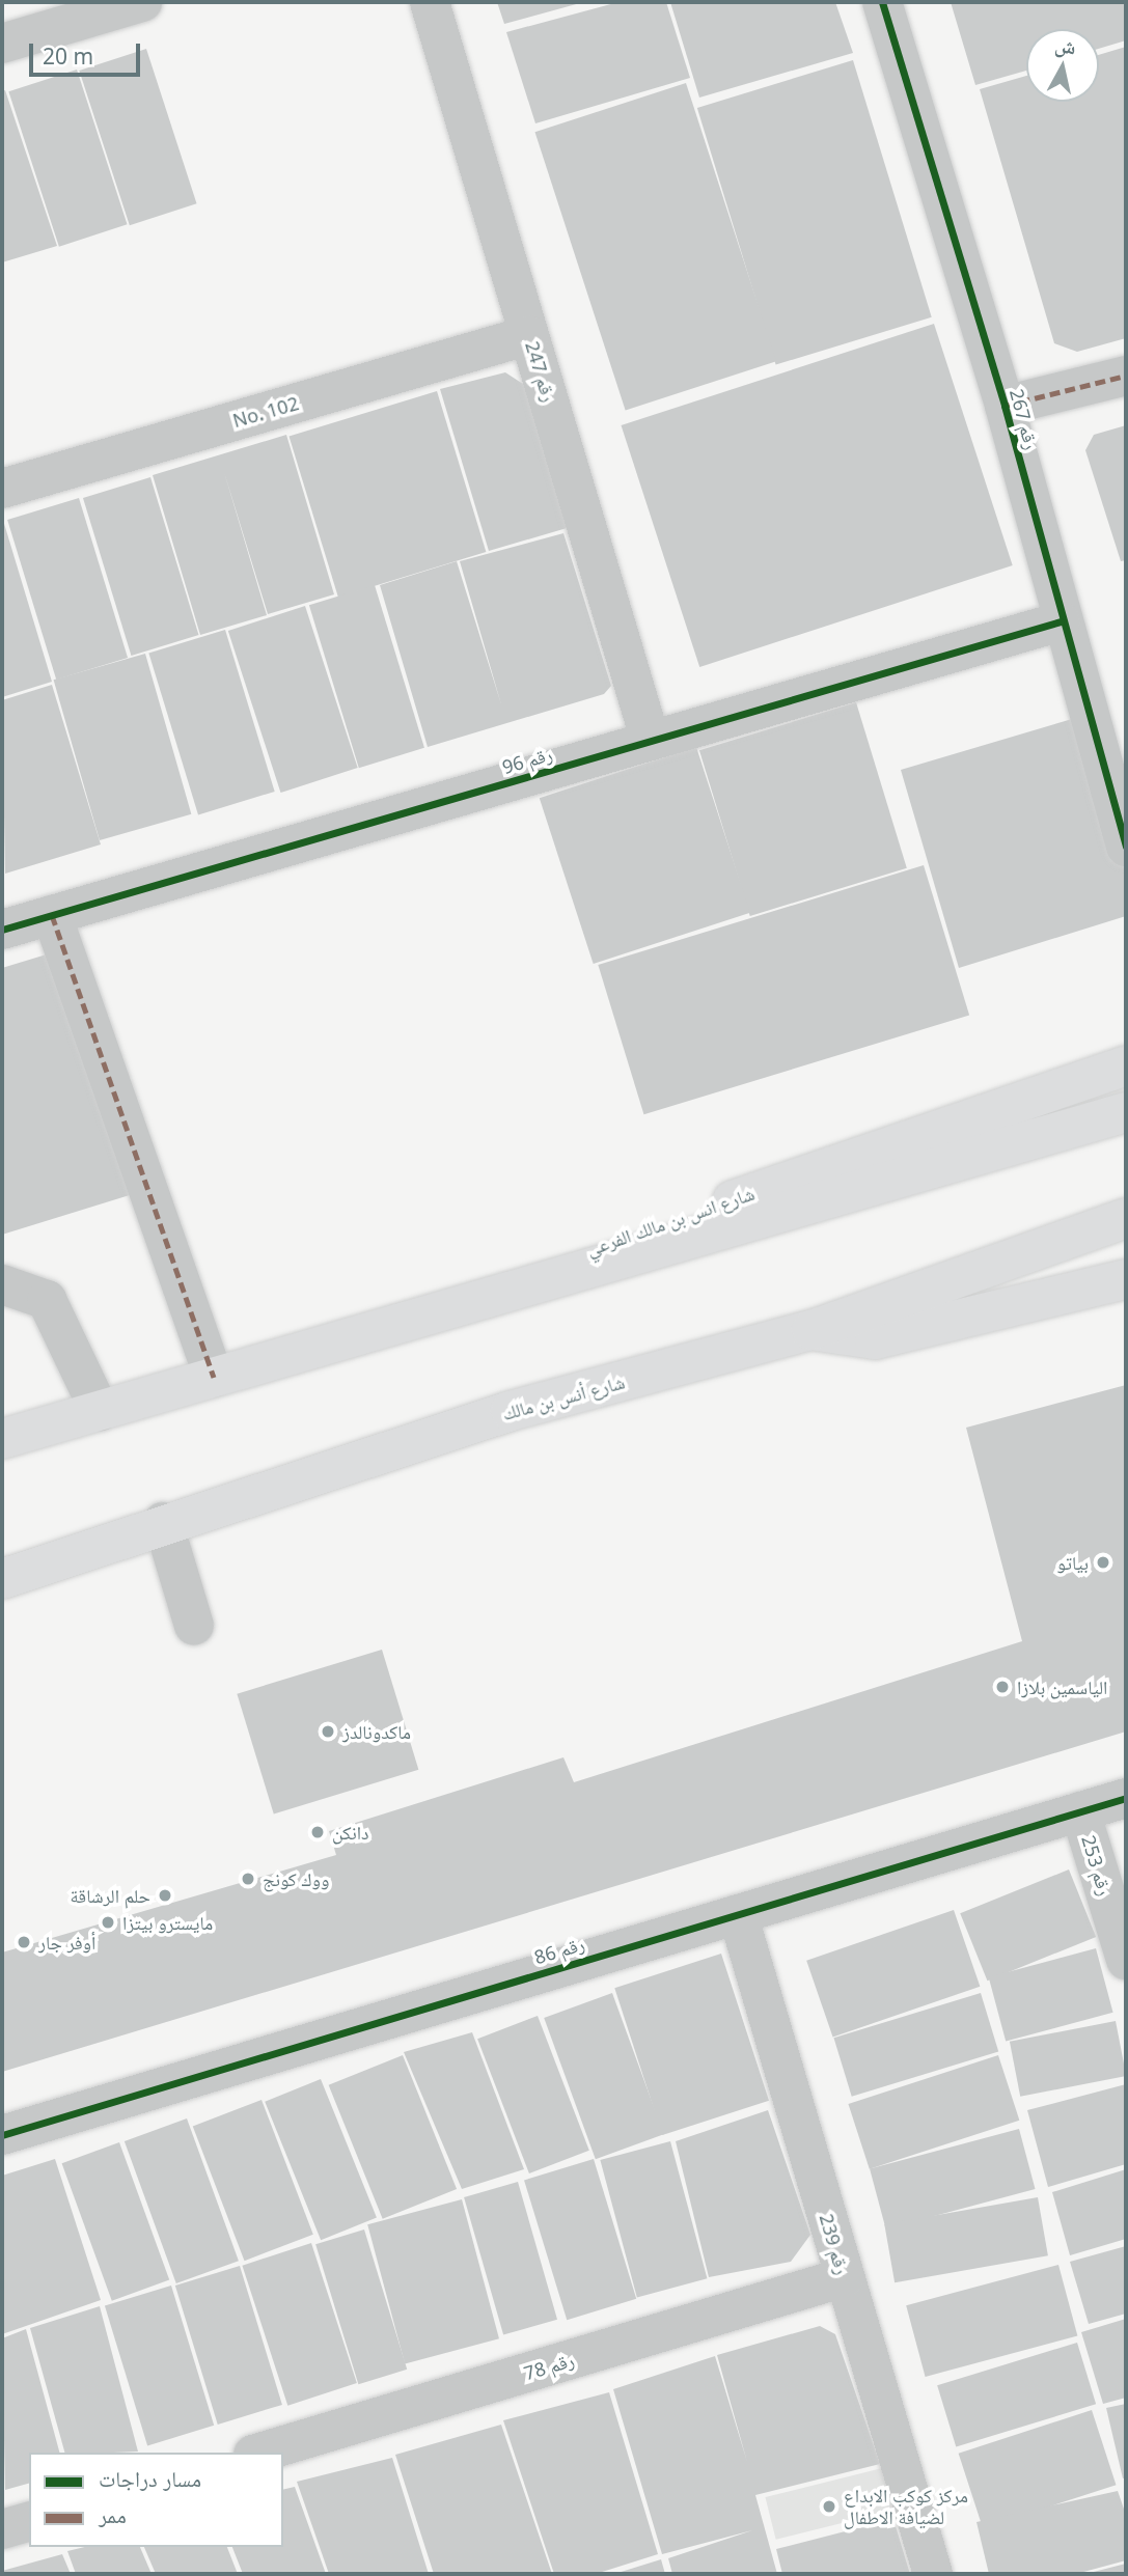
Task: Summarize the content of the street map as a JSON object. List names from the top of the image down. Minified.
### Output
{"streets":{"main road":["شارع انس بن مالك الفرعي","شارع أنس بن مالك"],"street":["رقم 247","No. 102","رقم 267","رقم 96","رقم 253","رقم 86","رقم 239","رقم 78"]},"crossings":[["رقم 247","No. 102"],["رقم 247","رقم 96"],["رقم 267","رقم 96"],["رقم 253","رقم 86"],["رقم 86","رقم 239"],["رقم 239","رقم 78"]],"places":["بياتو","الياسمين بلازا","ماكدونالدز","دانكن","ووك كونج","حلم الرشاقة","مايسترو بيتزا","أوفر جار","مركز كوكب الابداع لضيافة الاطفال"],"legend":["مسار دراجات","ممر"],"scale_bar":"20 m","north":"top"}
